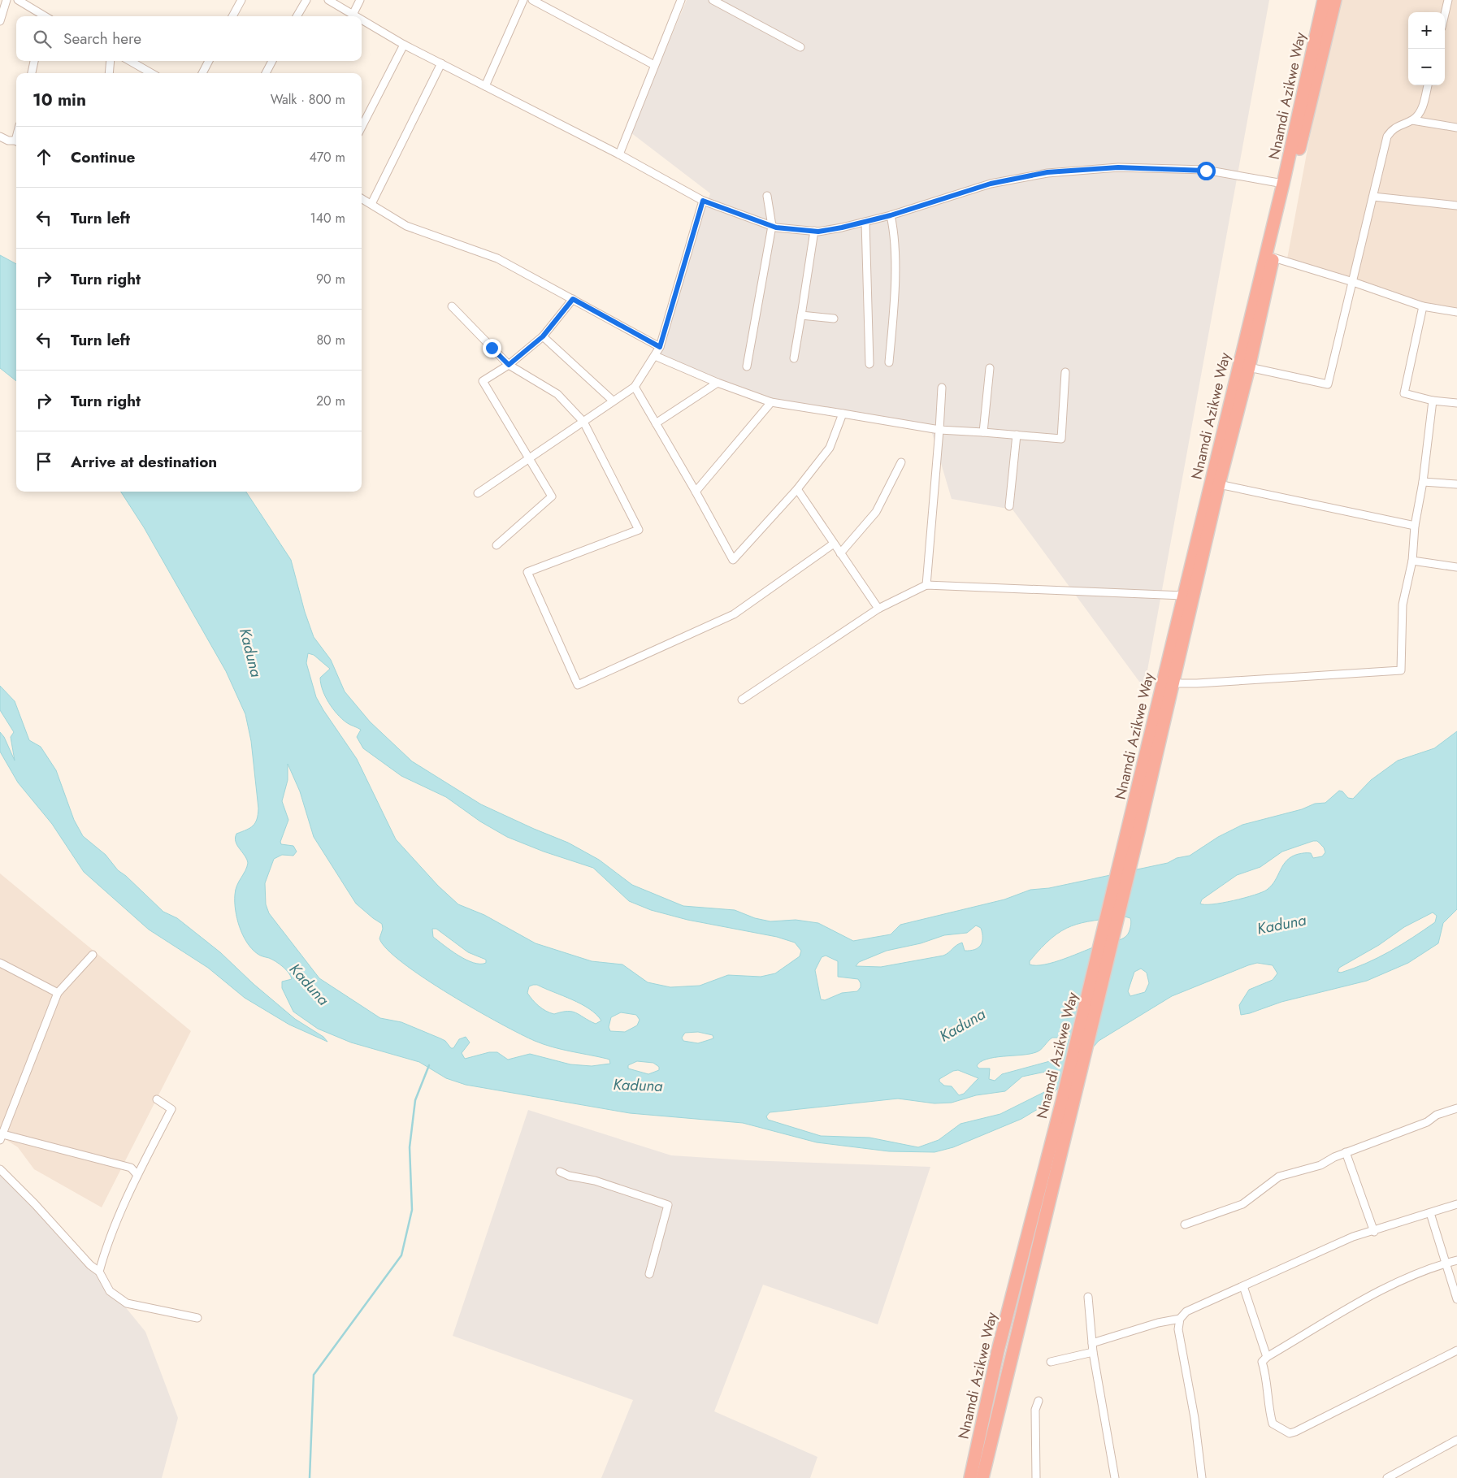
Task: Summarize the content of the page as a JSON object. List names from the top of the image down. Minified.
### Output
{"streets":{"highway":["Nnamdi Azikwe Way"]},"water":["Kaduna"],"page":{"map_buttons":["+","−"],"search":"Search here","heading":["10 min","Walk · 800 m"],"list":[["Continue","470 m"],["Turn left","140 m"],["Turn right","90 m"],["Turn left","80 m"],["Turn right","20 m"],"Arrive at destination"]}}
